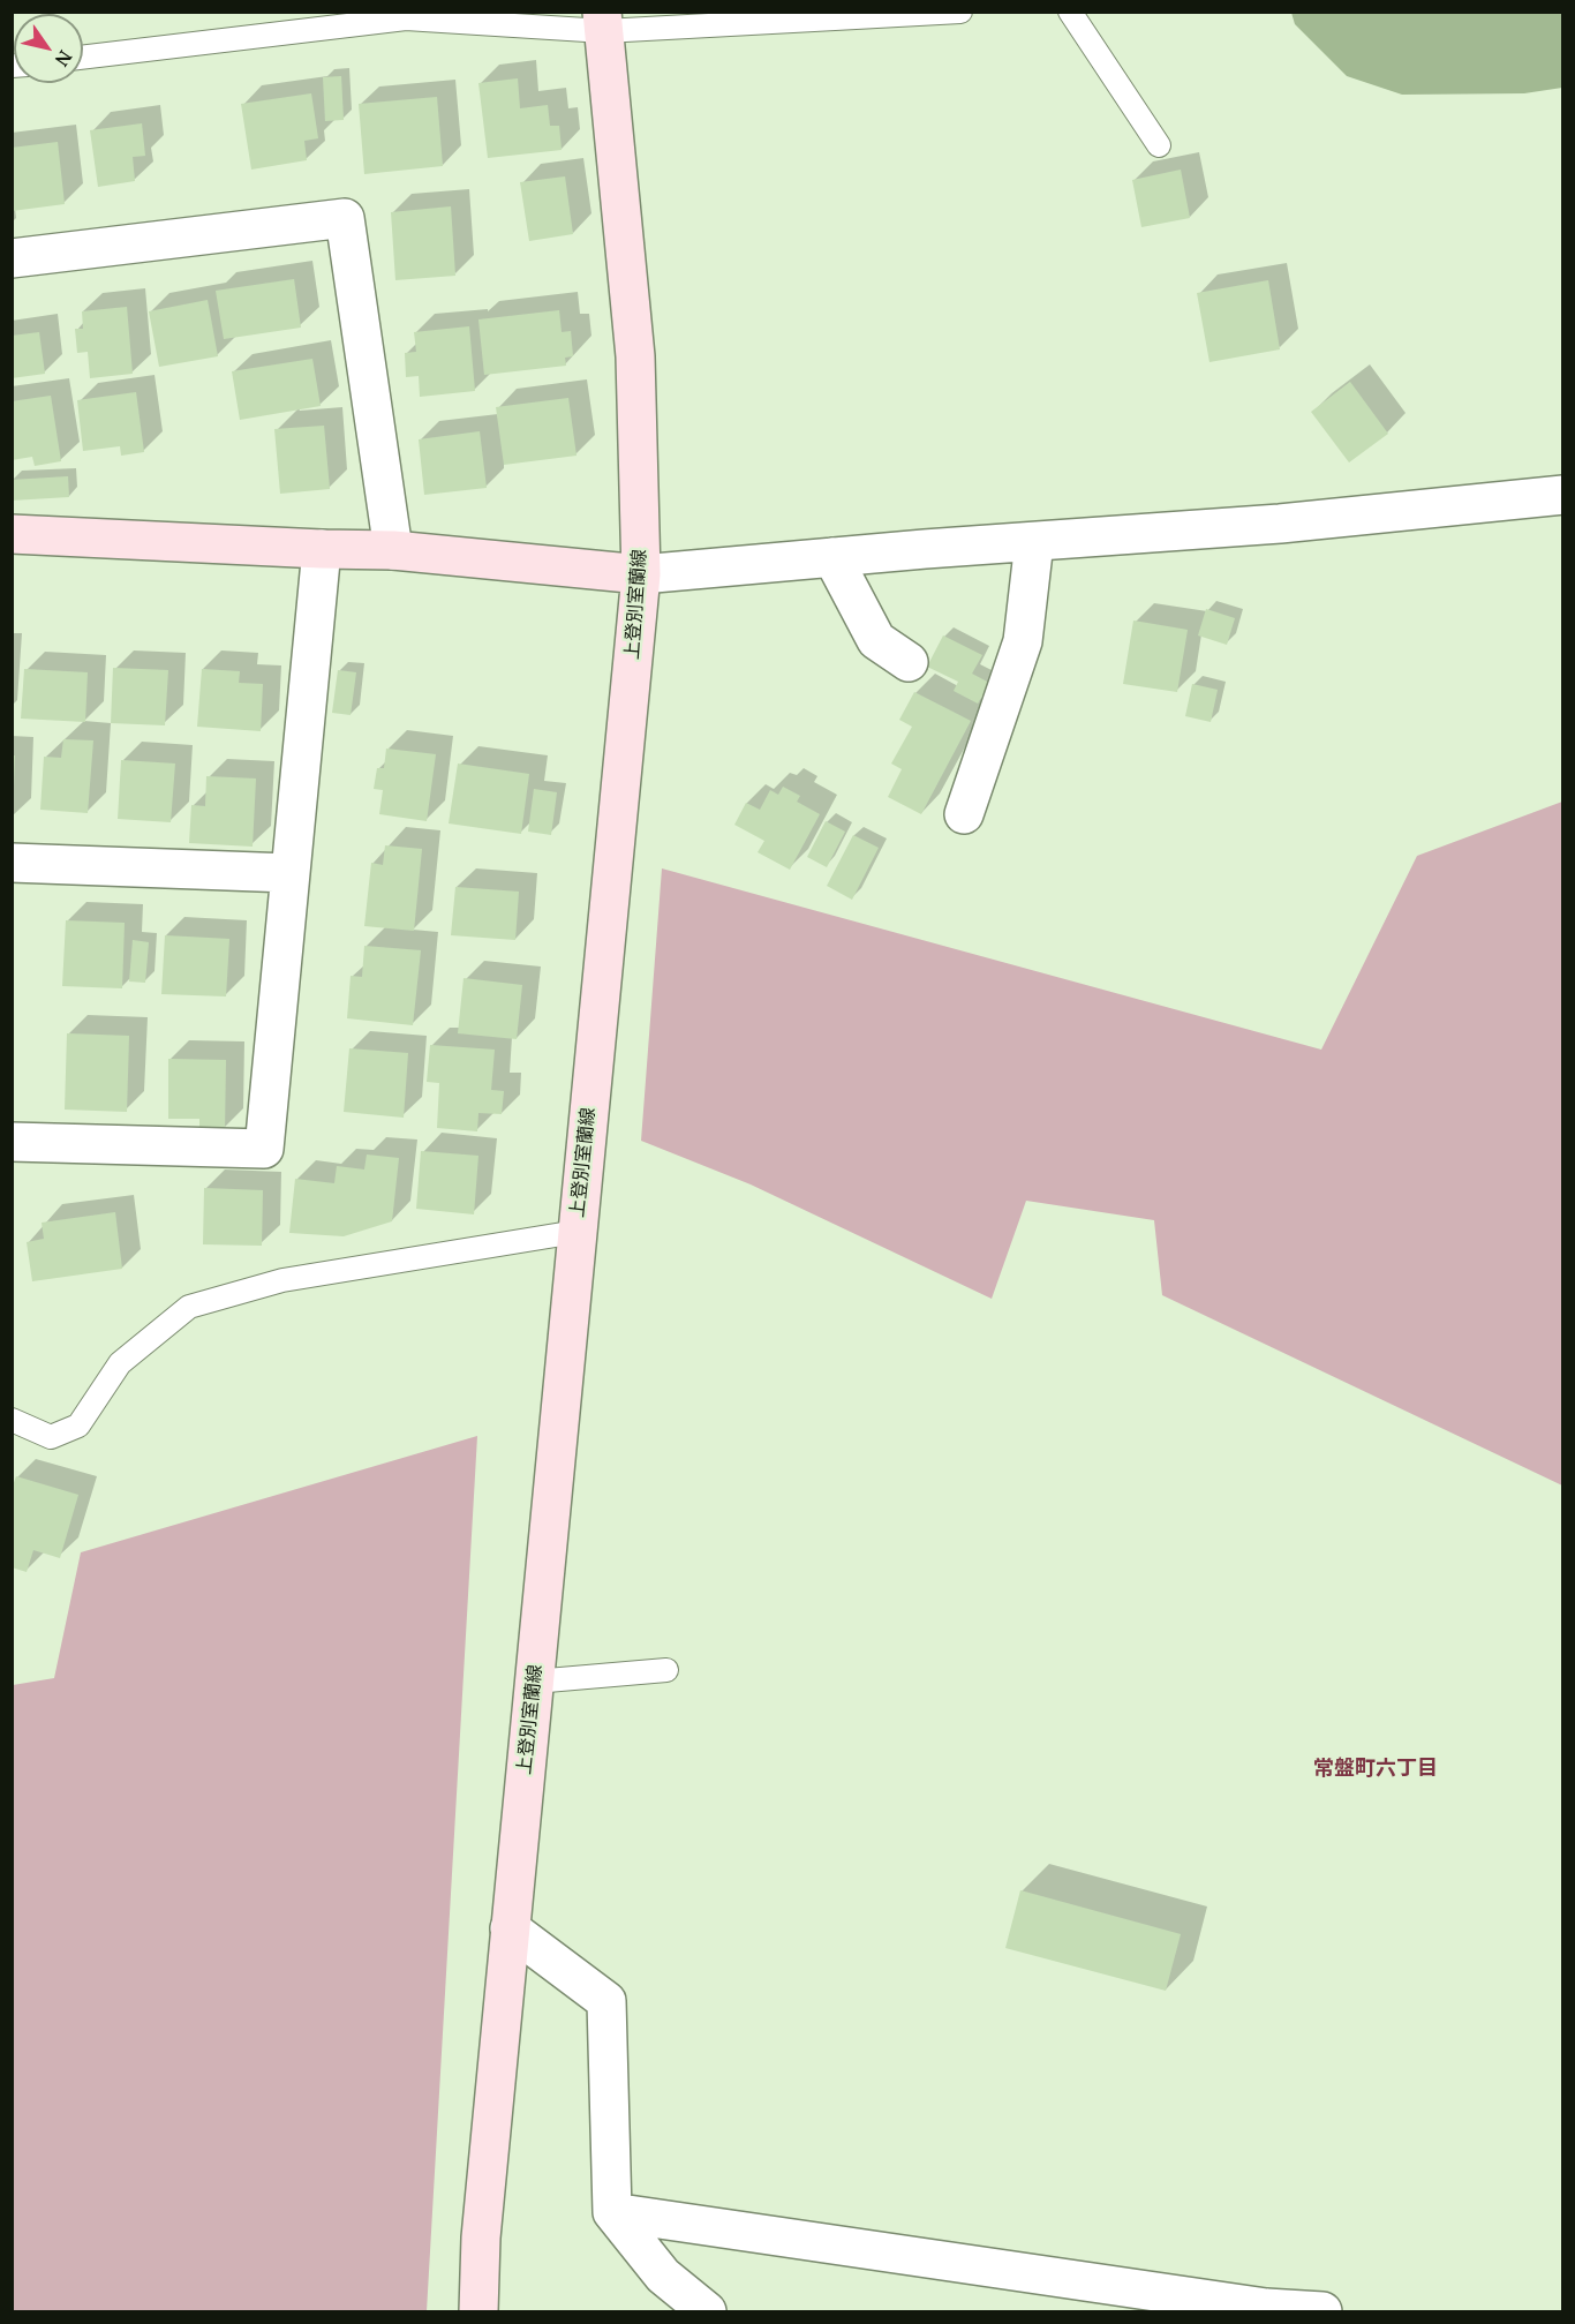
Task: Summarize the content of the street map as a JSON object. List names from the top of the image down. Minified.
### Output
{"streets":{"main road":["上登別室蘭線"]},"districts":["常盤町六丁目"],"north":"bottom right"}
